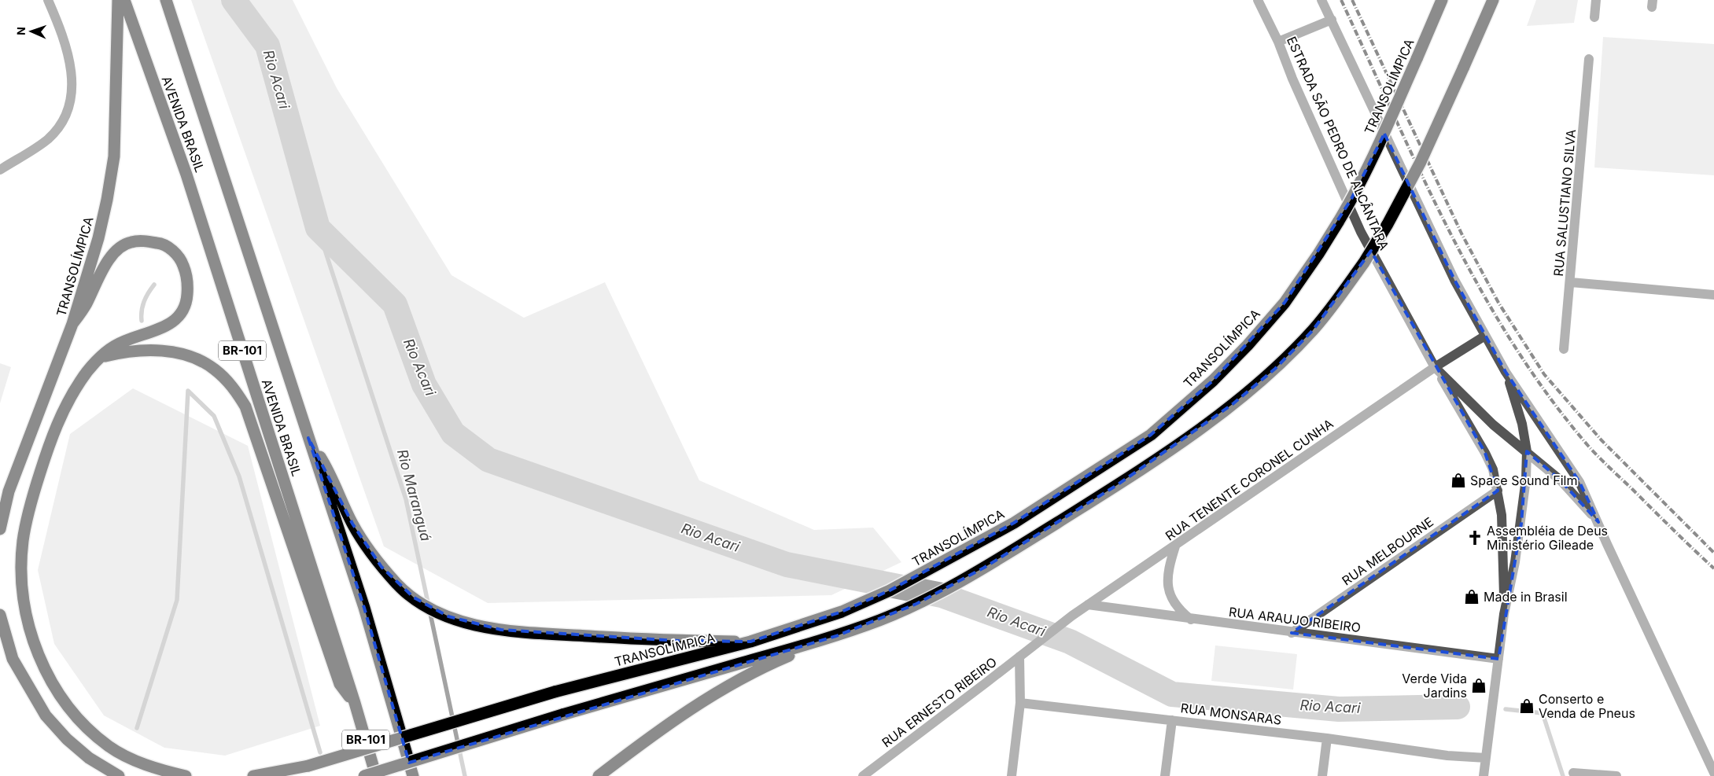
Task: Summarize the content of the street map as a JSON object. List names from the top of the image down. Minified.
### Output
{"streets":{"highway":["TRANSOLÍMPICA","AVENIDA BRASIL","BR-101"],"street":["ESTRADA SÃO PEDRO DE ALCÂNTARA","RUA SALUSTIANO SILVA","RUA TENENTE CORONEL CUNHA","RUA MELBOURNE","RUA ARAUJO RIBEIRO","RUA ERNESTO RIBEIRO","RUA MONSARAS"]},"crossings":[["ESTRADA SÃO PEDRO DE ALCÂNTARA","RUA TENENTE CORONEL CUNHA"],["RUA TENENTE CORONEL CUNHA","RUA ARAUJO RIBEIRO"],["RUA TENENTE CORONEL CUNHA","RUA ERNESTO RIBEIRO"],["RUA MELBOURNE","RUA ARAUJO RIBEIRO"]],"water":["Rio Acari","Rio Maranguá"],"places":{"shop":["Space Sound Film","Made in Brasil","Verde Vida Jardins","Conserto e Venda de Pneus"],"church":["Assembléia de Deus Ministério Gileade"]},"north":"left"}
